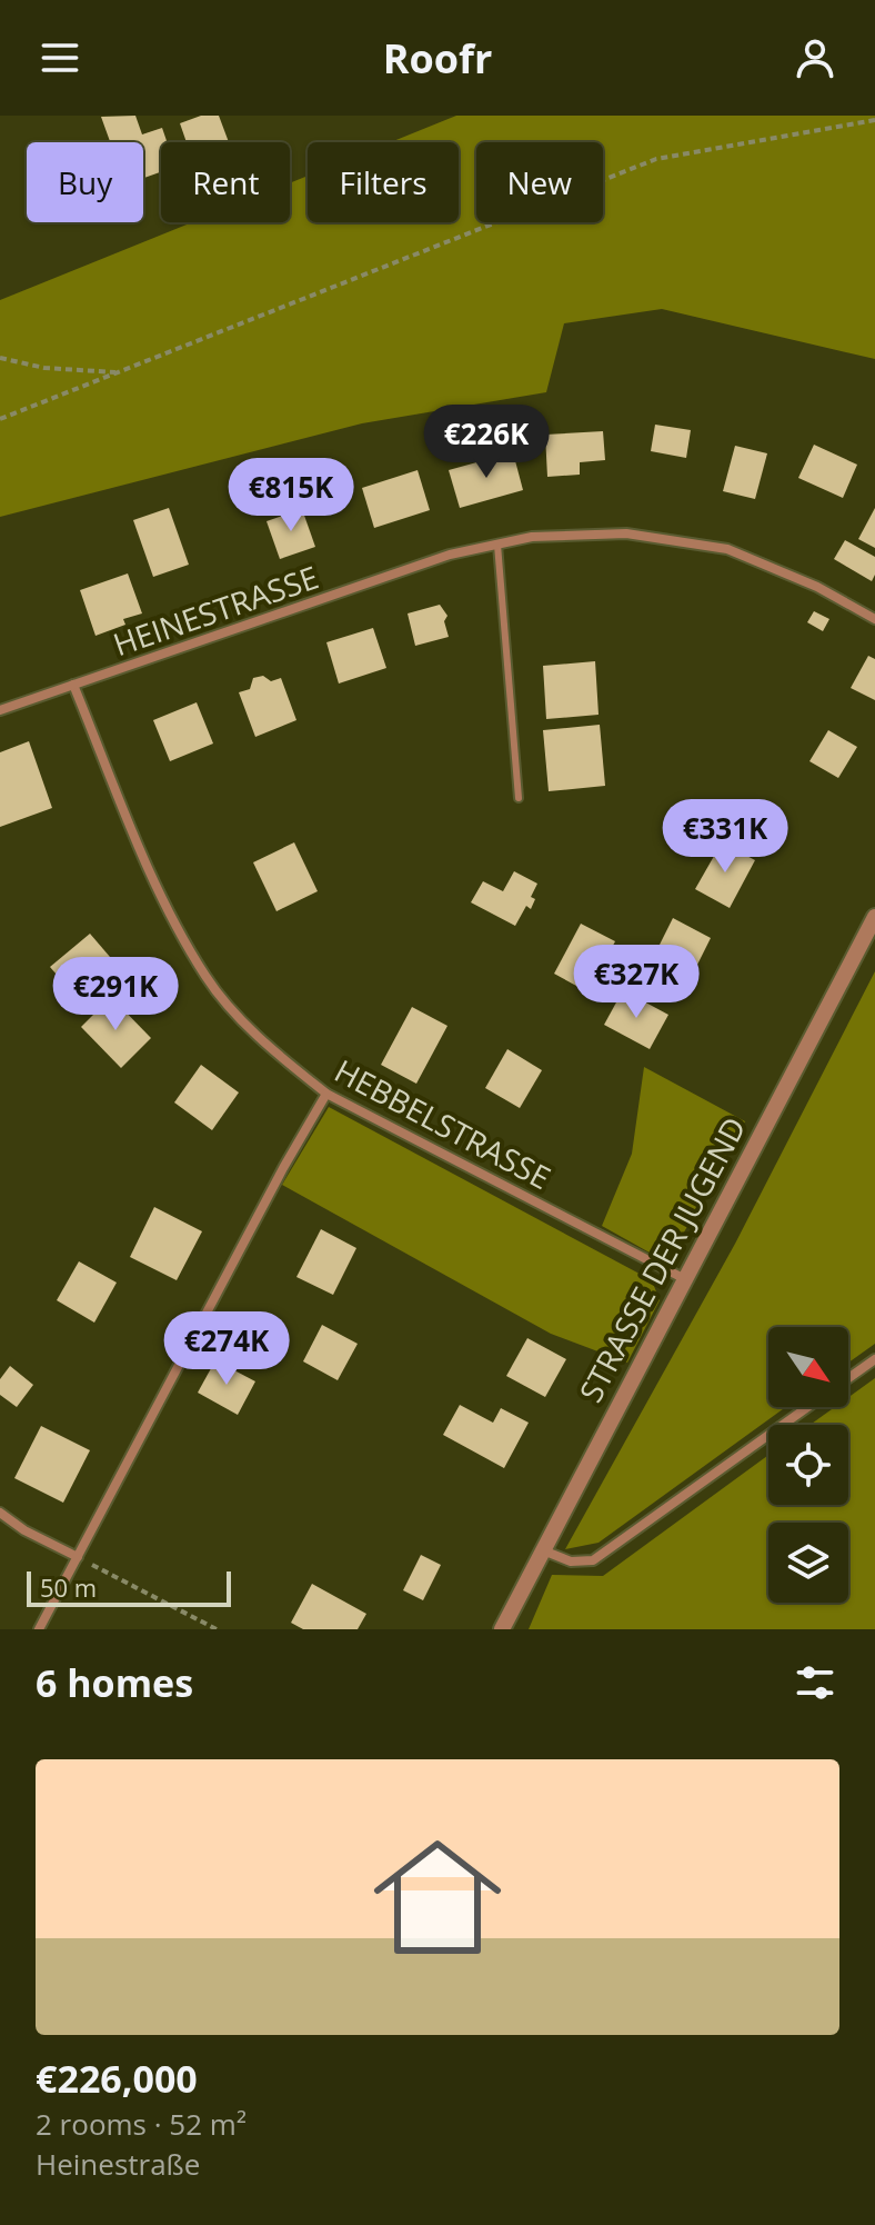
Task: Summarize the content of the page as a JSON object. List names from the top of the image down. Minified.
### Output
{"streets":{"street":["HEINESTRASSE","HEBBELSTRASSE","STRASSE DER JUGEND"]},"crossings":[["HEINESTRASSE","HEBBELSTRASSE"],["HEBBELSTRASSE","STRASSE DER JUGEND"]],"scale_bar":"50 m","north":"bottom right","page":{"header":"Roofr","chip":["Buy","Rent","Filters","New"],"price":["€226K","€815K","€331K","€327K","€291K","€274K"],"scale":"50 m","heading":"6 homes","list":[{"name":"€226,000","note":"2 rooms · 52 m² · Heinestraße"}]}}
